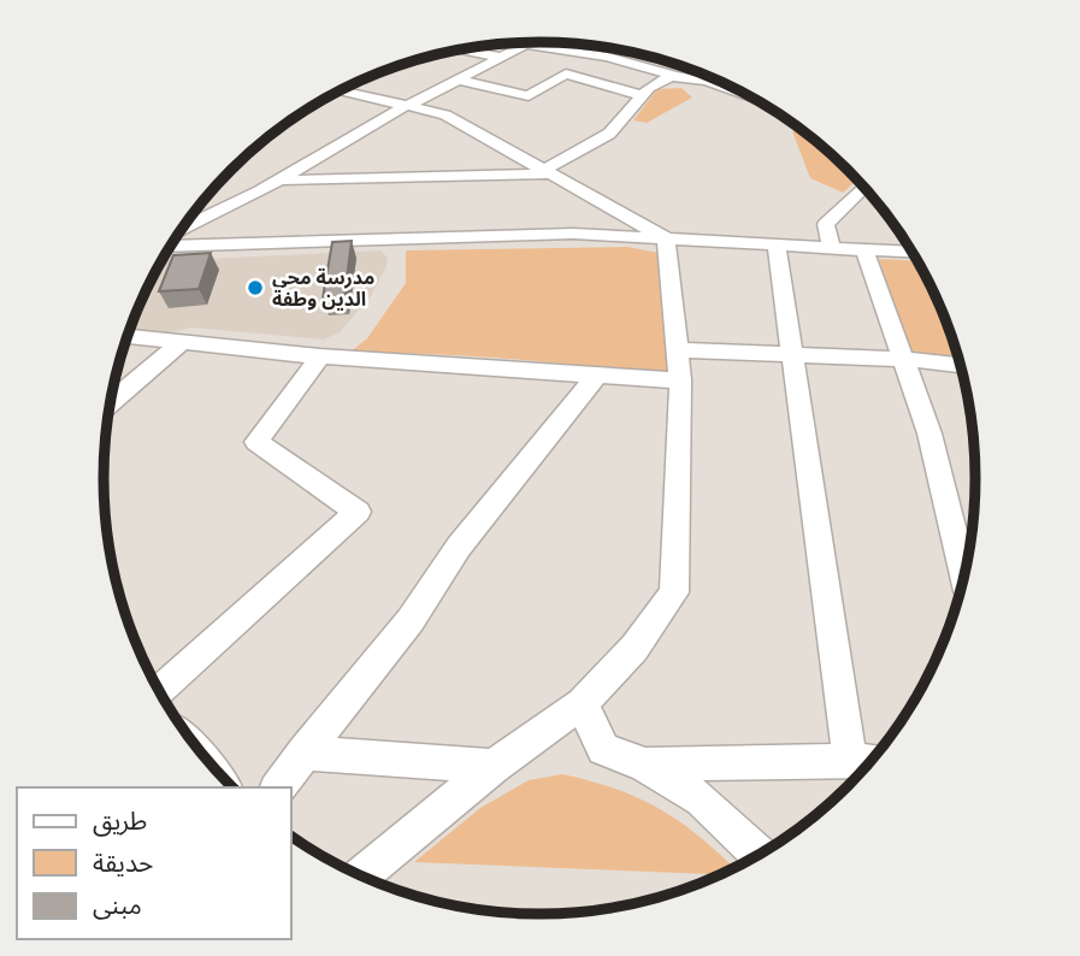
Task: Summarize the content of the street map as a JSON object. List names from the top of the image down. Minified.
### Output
{"places":["مدرسة محي الدين وطفة"],"legend":["طريق","حديقة","مبنى"]}
